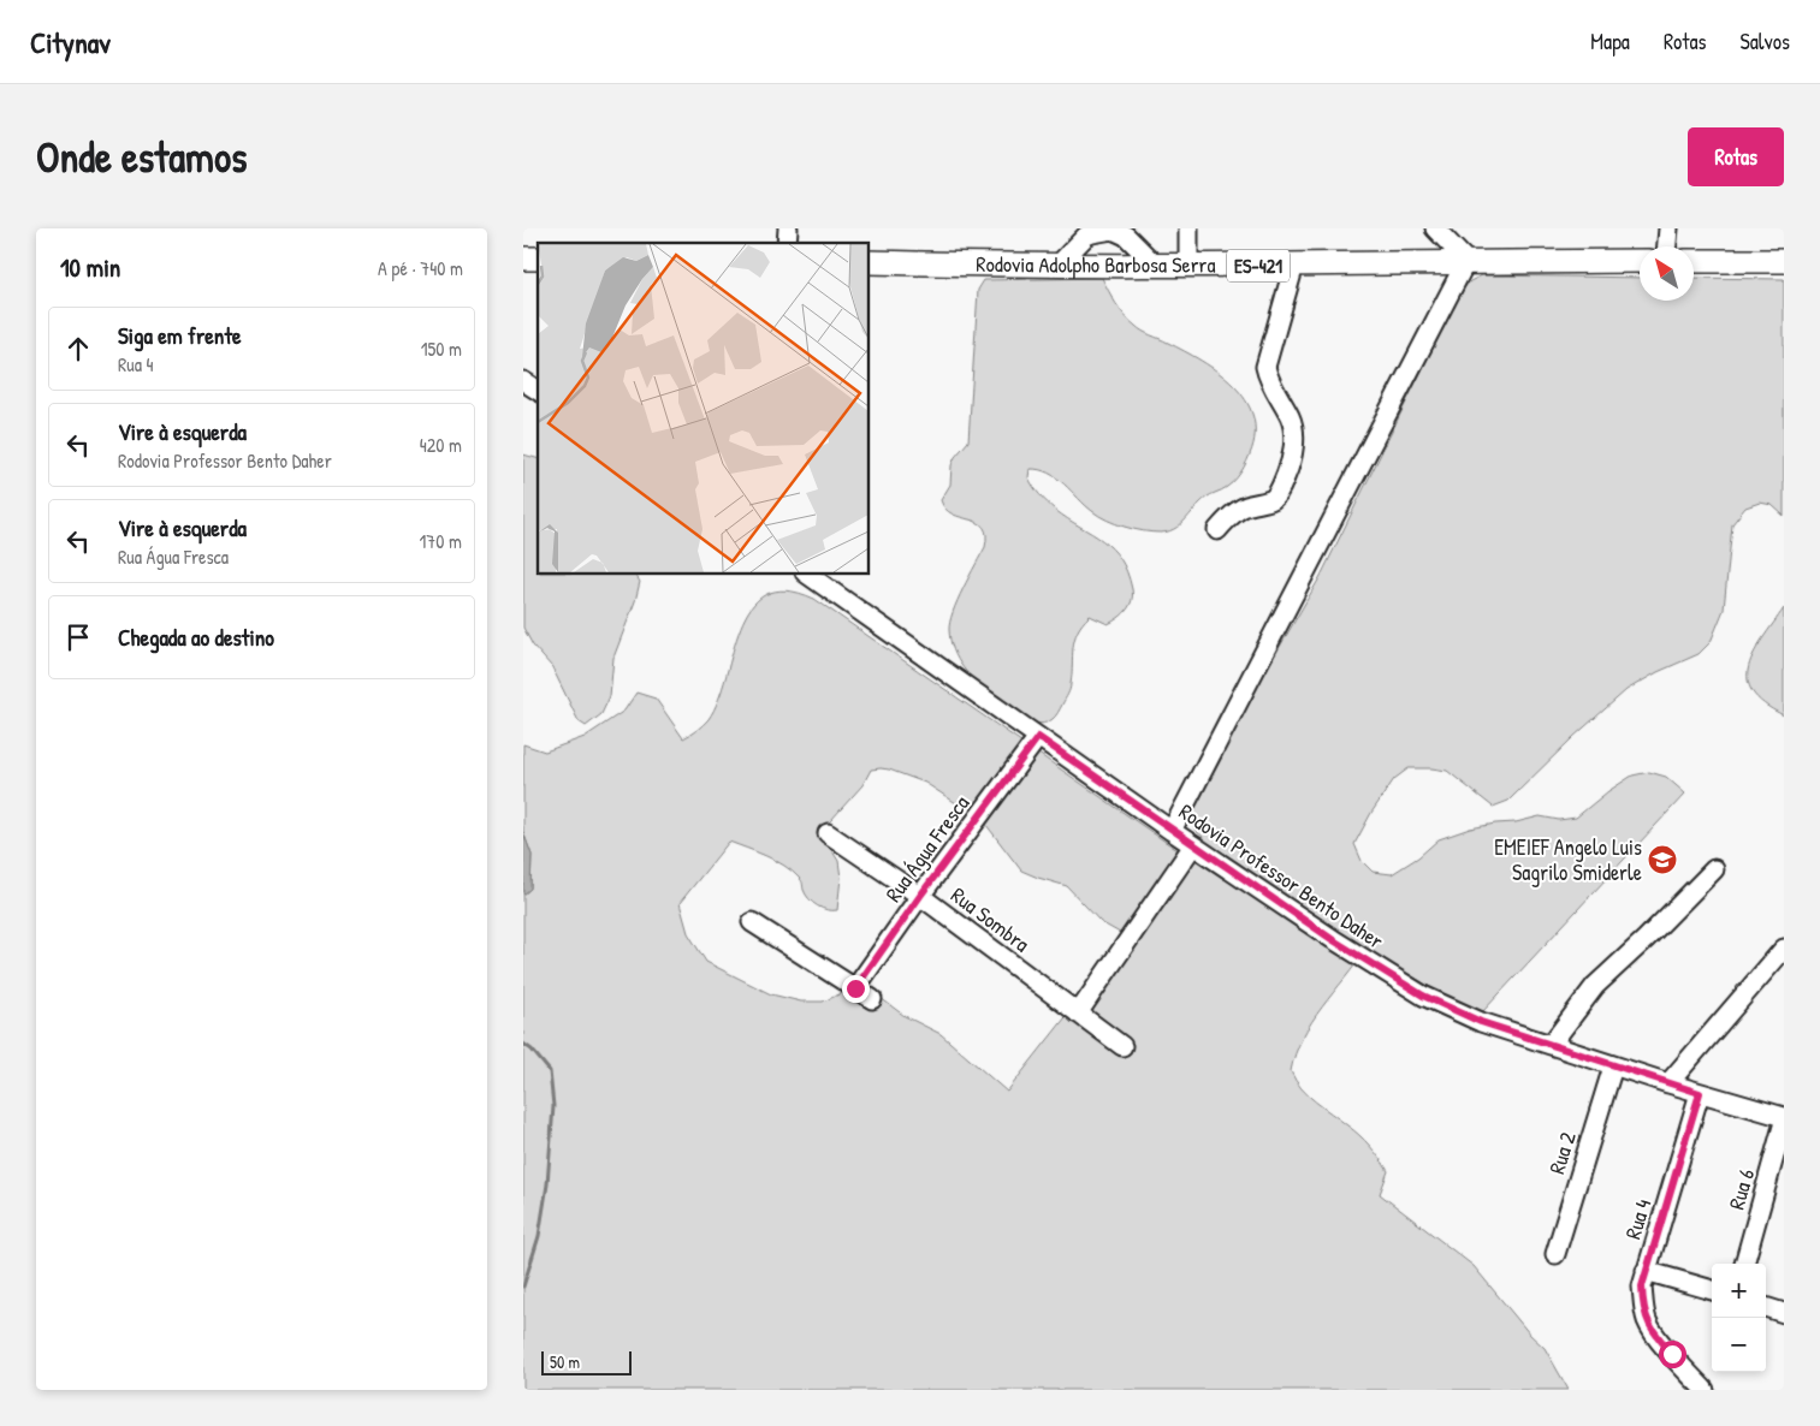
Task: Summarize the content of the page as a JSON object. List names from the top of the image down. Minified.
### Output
{"streets":{"main road":["Rodovia Adolpho Barbosa Serra","ES-421"],"street":["Rua Água Fresca","Rodovia Professor Bento Daher","Rua Sombra","Rua 2","Rua 6","Rua 4"]},"crossings":[["Rua Água Fresca","Rodovia Professor Bento Daher"],["Rua Água Fresca","Rua Sombra"],["Rodovia Professor Bento Daher","Rua 2"],["Rodovia Professor Bento Daher","Rua 6"],["Rodovia Professor Bento Daher","Rua 4"]],"places":{"school or university":["EMEIEF Angelo Luis Sagrilo Smiderle"]},"scale_bar":"50 m","north":"top left","page":{"header":"Citynav","nav":["Mapa","Rotas","Salvos"],"buttons":"Rotas","title":"Onde estamos","heading":["10 min","A pé · 740 m"],"list":[["Siga em frente","Rua 4","150 m"],["Vire à esquerda","Rodovia Professor Bento Daher","420 m"],["Vire à esquerda","Rua Água Fresca","170 m"],"Chegada ao destino"],"map_buttons":["+","−"],"scale":"50 m"}}
